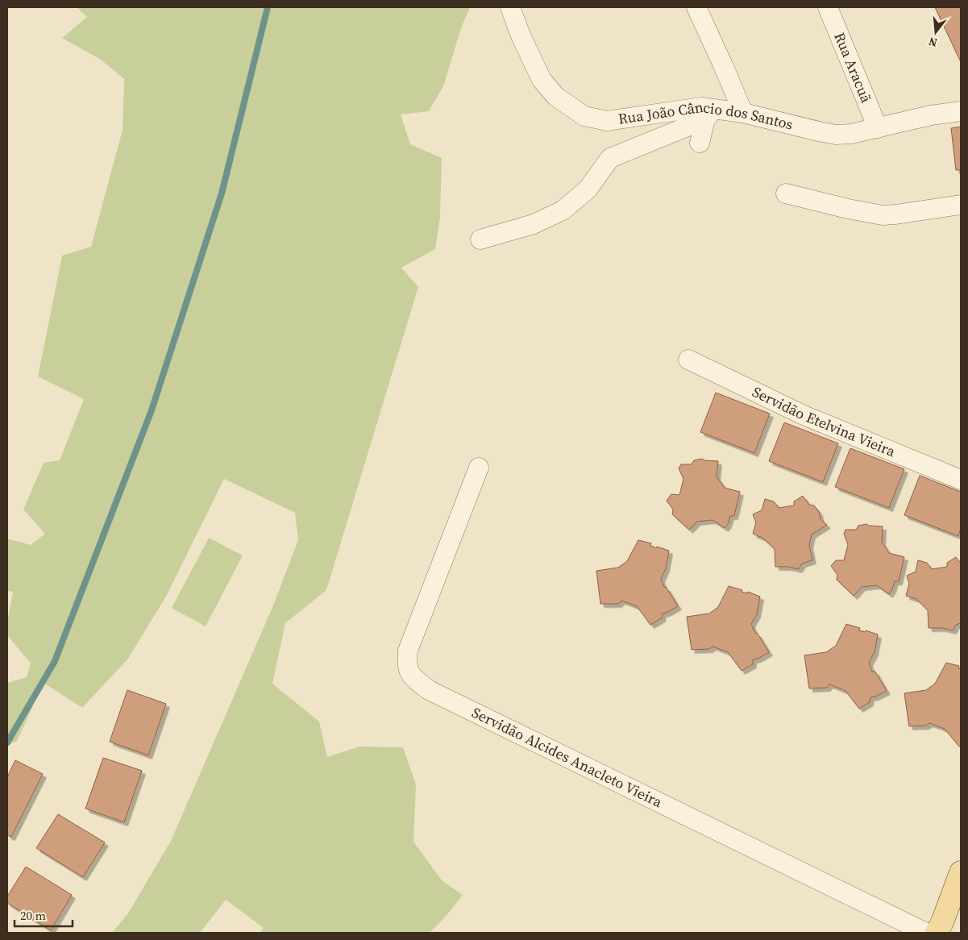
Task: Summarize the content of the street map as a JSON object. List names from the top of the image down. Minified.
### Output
{"streets":{"street":["Rua Aracuã","Rua João Câncio dos Santos","Servidão Etelvina Vieira","Servidão Alcides Anacleto Vieira"]},"crossings":[["Rua Aracuã","Rua João Câncio dos Santos"]],"scale_bar":"20 m","north":"bottom"}
